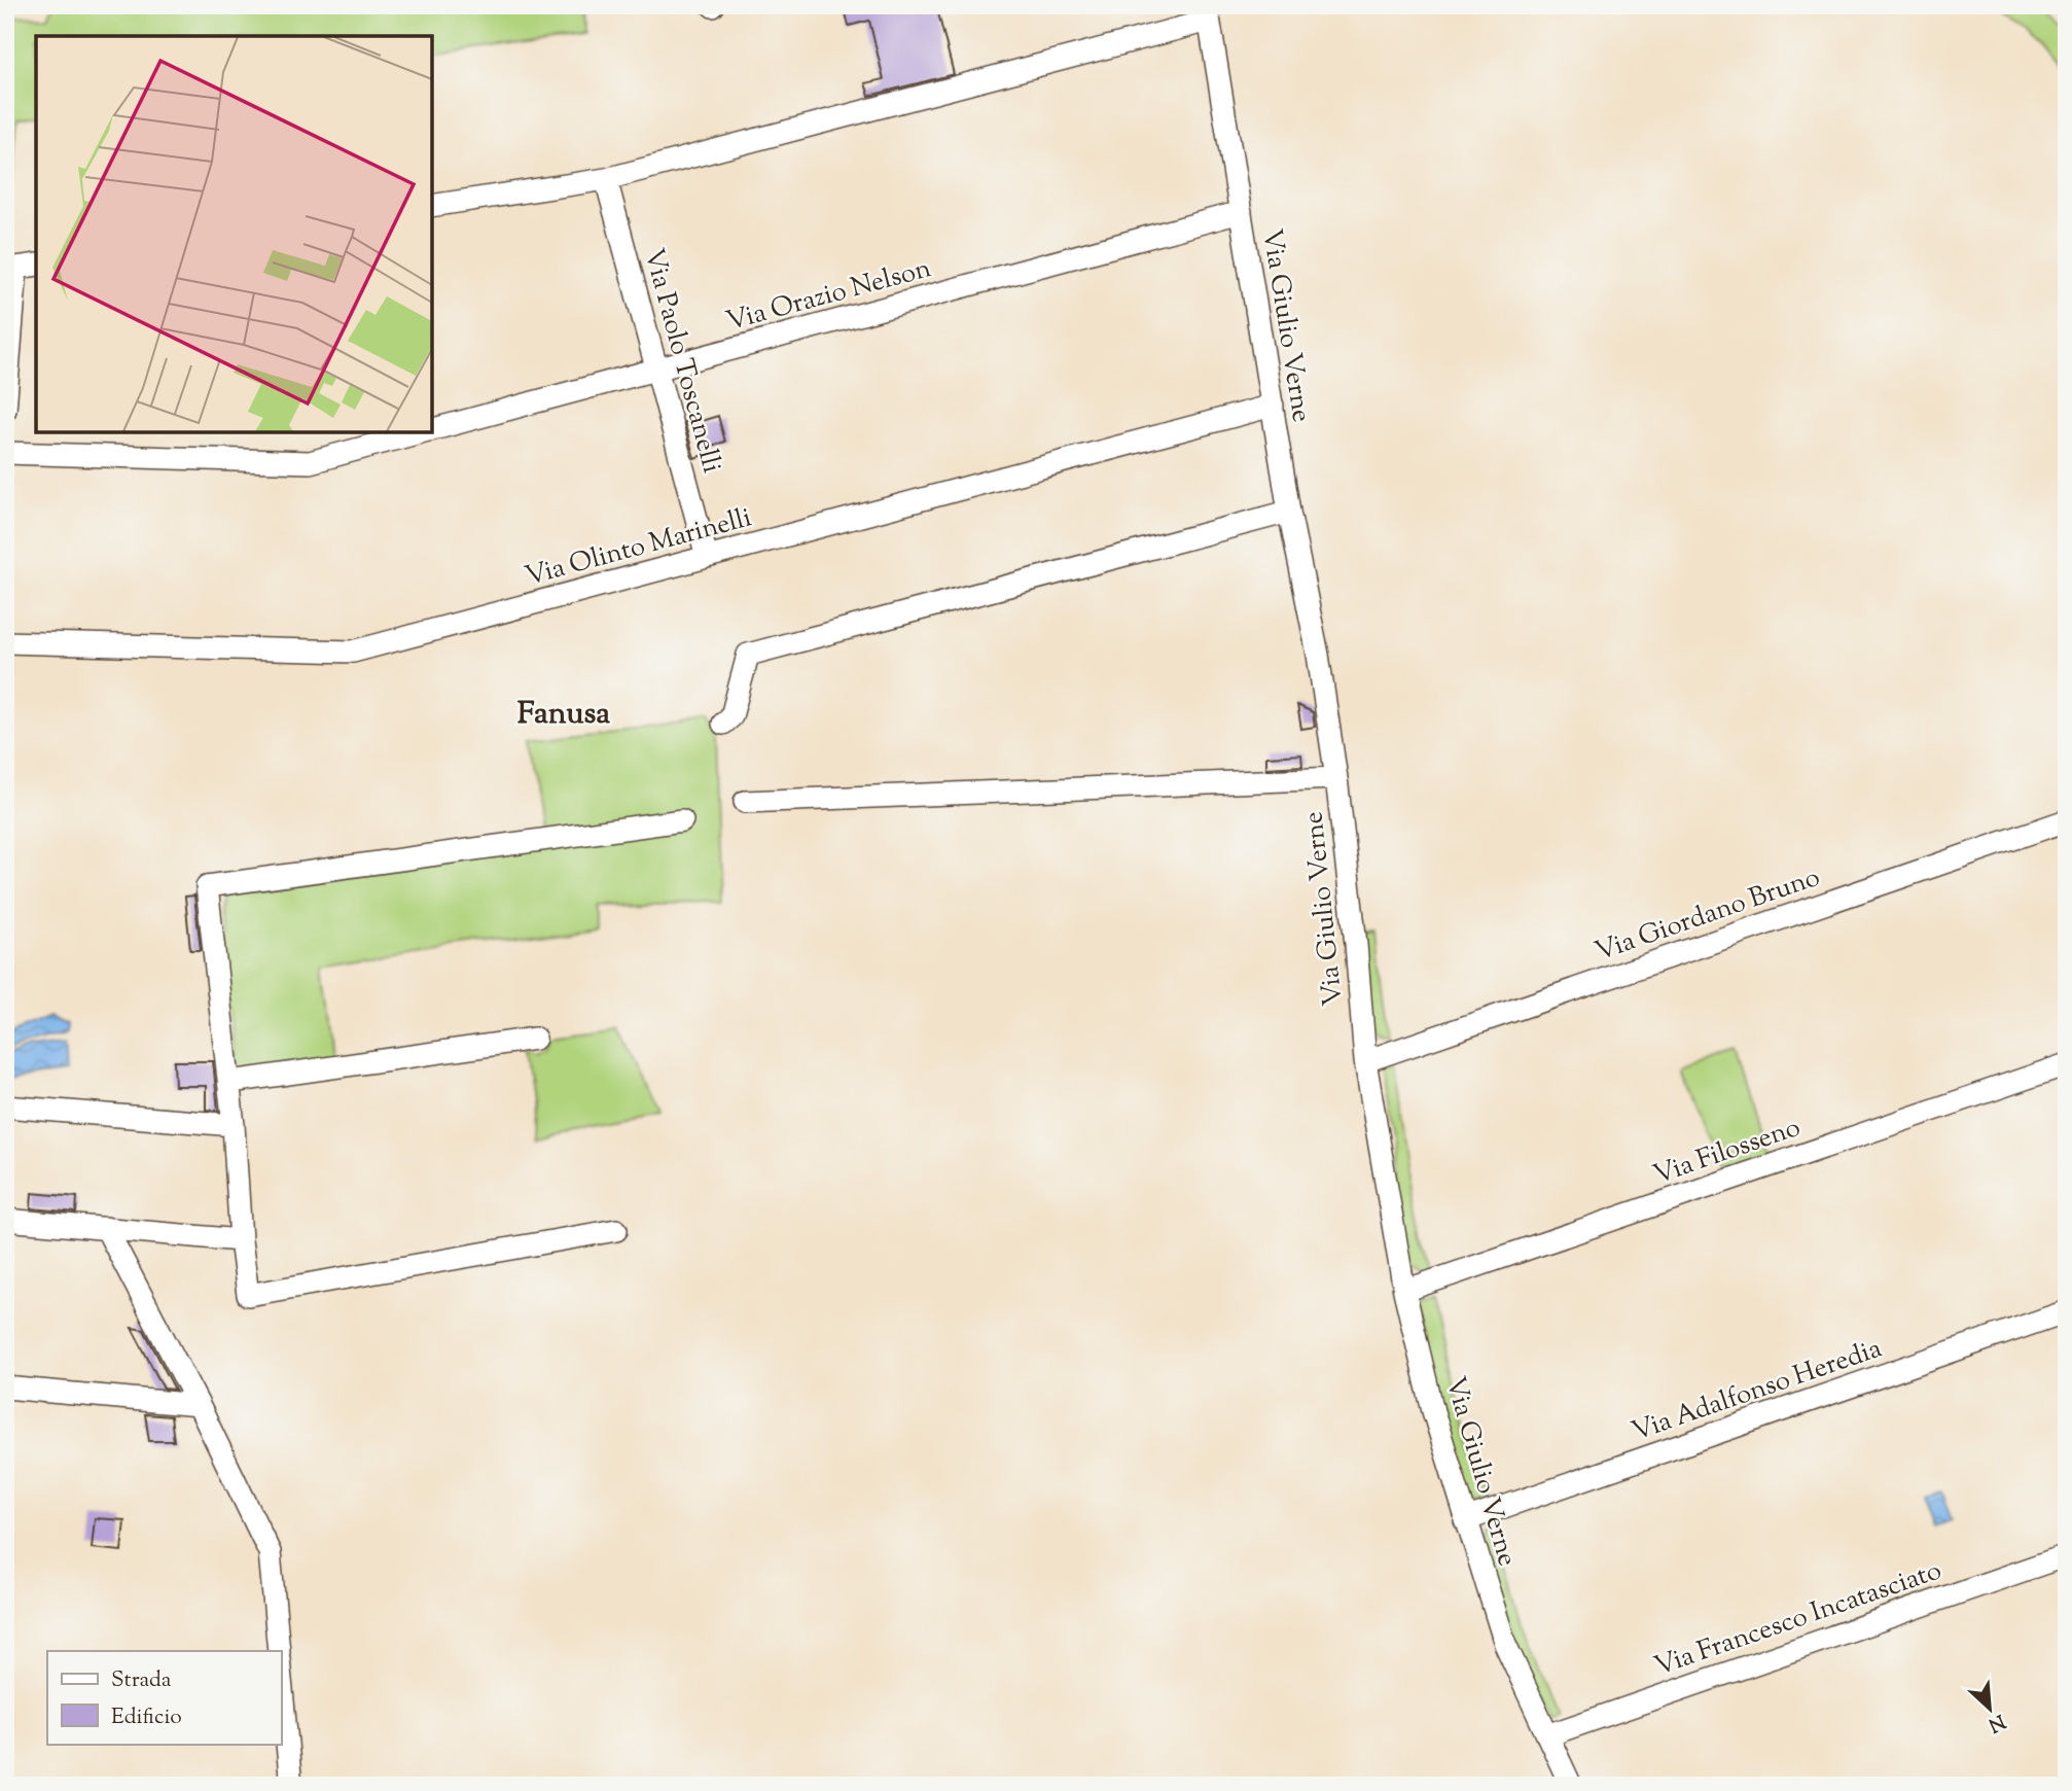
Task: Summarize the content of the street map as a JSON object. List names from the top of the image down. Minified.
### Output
{"streets":{"street":["Via Orazio Nelson","Via Giulio Verne","Via Paolo Toscanelli","Via Olinto Marinelli","Via Giordano Bruno","Via Filosseno","Via Adalfonso Heredia","Via Francesco Incatasciato"]},"crossings":[["Via Orazio Nelson","Via Giulio Verne"],["Via Orazio Nelson","Via Paolo Toscanelli"],["Via Giulio Verne","Via Olinto Marinelli"],["Via Giulio Verne","Via Giordano Bruno"],["Via Giulio Verne","Via Filosseno"],["Via Giulio Verne","Via Adalfonso Heredia"],["Via Giulio Verne","Via Francesco Incatasciato"],["Via Paolo Toscanelli","Via Olinto Marinelli"]],"districts":["Fanusa"],"legend":["Strada","Edificio"],"north":"bottom right"}
